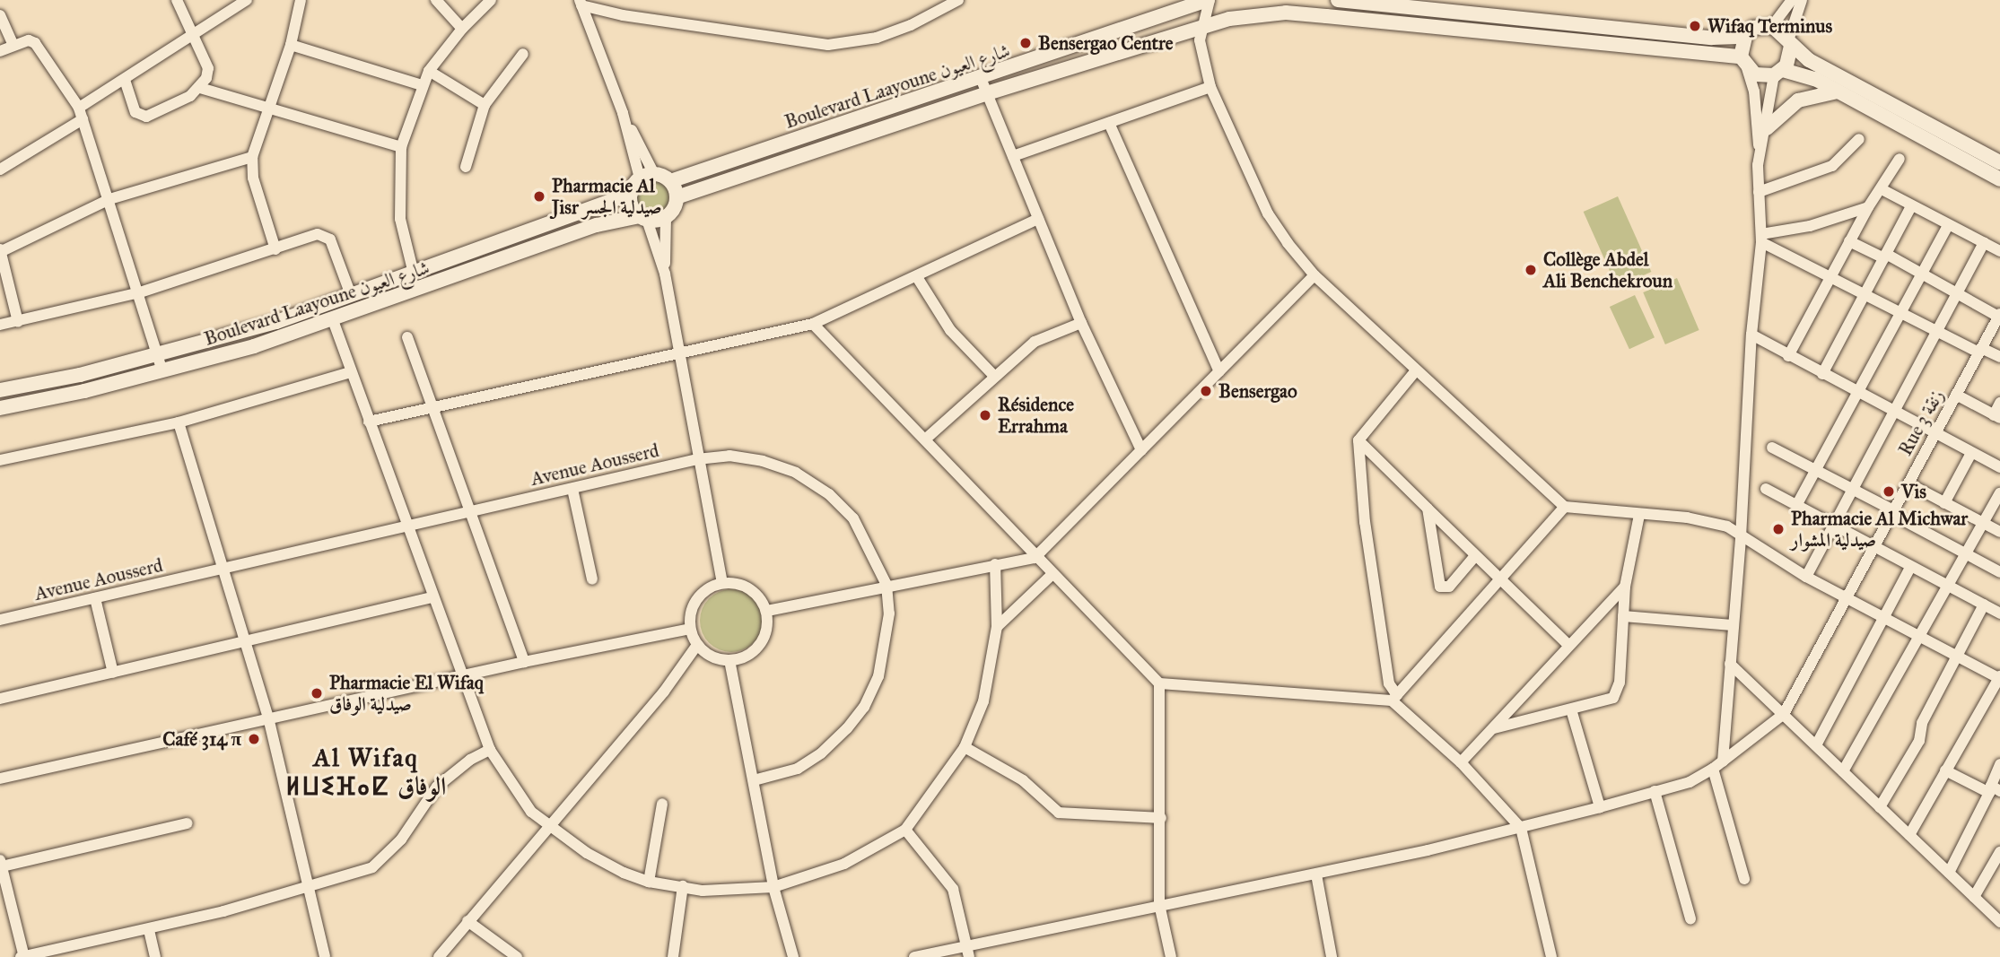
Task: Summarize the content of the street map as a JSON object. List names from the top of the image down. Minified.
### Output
{"streets":{"street":["Boulevard Laayoune شارع العيون","Rue 3 زنقة","Avenue Aousserd"]},"districts":["Al Wifaq ⵍⵡⵉⴼⴰⵇ الوفاق"],"places":["Wifaq Terminus","Bensergao Centre","Pharmacie Al Jisr صيدلية الجسر","Collège Abdel Ali Benchekroun","Bensergao","Résidence Errahma","Vis","Pharmacie Al Michwar صيدلية المشوار","Pharmacie El Wifaq صيدلية الوفاق","Café 314 π"]}
